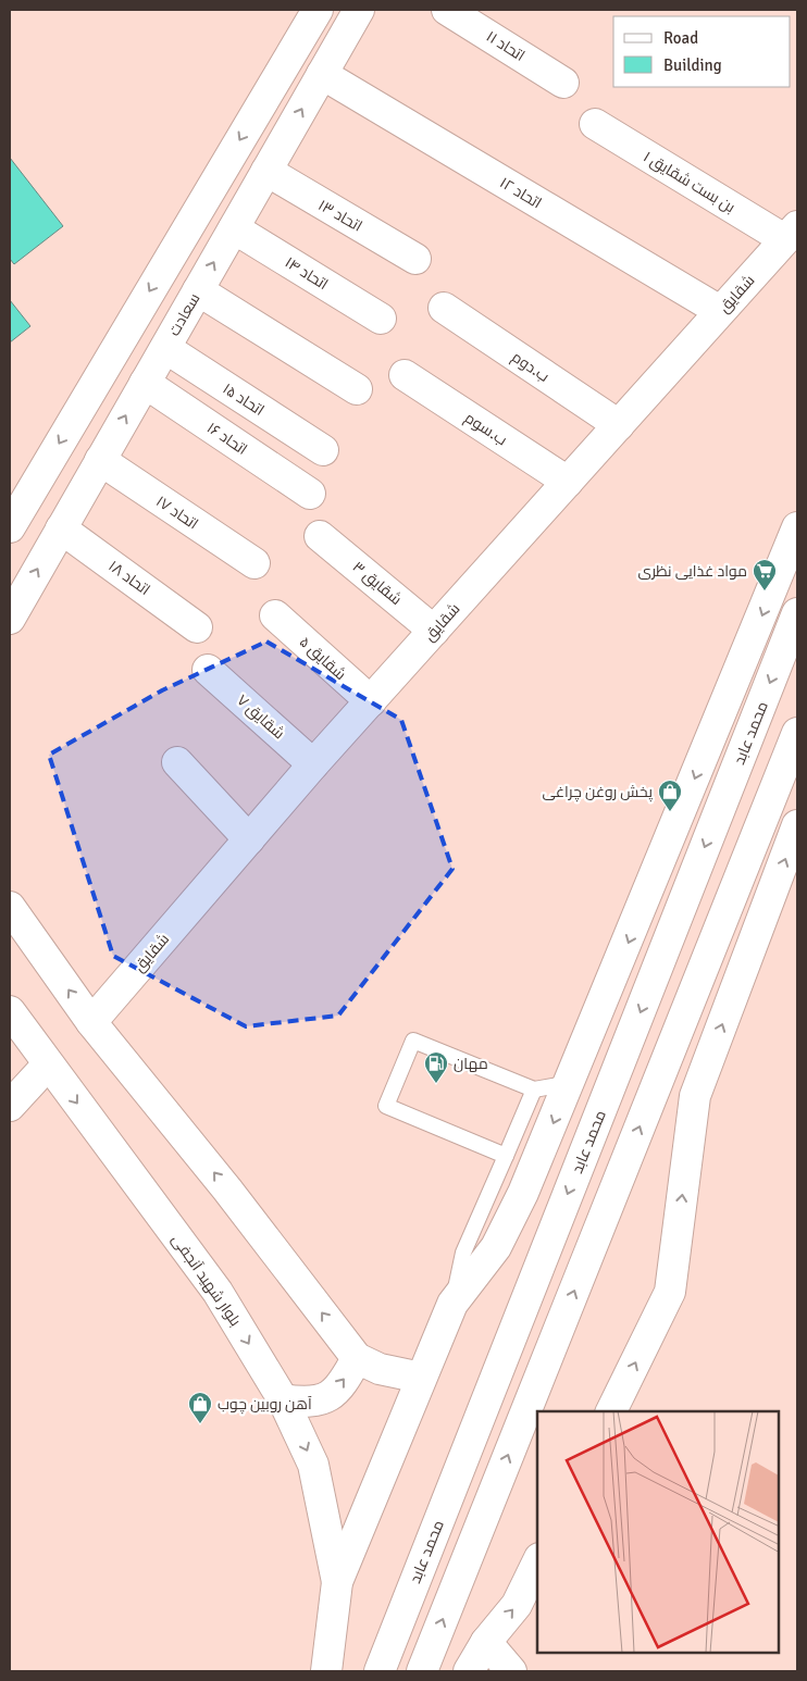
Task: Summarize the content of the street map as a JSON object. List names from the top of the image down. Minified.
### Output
{"streets":{"main road":["اتحاد ۱۱","بن بست شقایق ۱","اتحاد ۱۲","اتحاد ۱۳","اتحاد ۱۴","شقایق","سعادت","ب.دوم","اتحاد ۱۵","ب.سوم","اتحاد ۱۶","اتحاد ۱۷","اتحاد ۱۸","شقایق ۳","شقایق ۵","شقایق ۷","محمد عابد","بلوار شهید آنجفی"]},"crossings":[["بن بست شقایق ۱","شقایق"],["اتحاد ۱۲","شقایق"],["اتحاد ۱۲","سعادت"],["اتحاد ۱۳","سعادت"],["اتحاد ۱۴","سعادت"],["شقایق","ب.دوم"],["شقایق","ب.سوم"],["شقایق","شقایق ۳"],["شقایق","شقایق ۵"],["شقایق","شقایق ۷"],["سعادت","اتحاد ۱۵"],["سعادت","اتحاد ۱۶"],["سعادت","اتحاد ۱۷"],["سعادت","اتحاد ۱۸"]],"places":{"supermarket":["مواد غذایی نظری"],"shop":["پخش روغن چراغی","آهن روبین چوب"],"fuel station":["مهان"]},"legend":["Road","Building"]}
